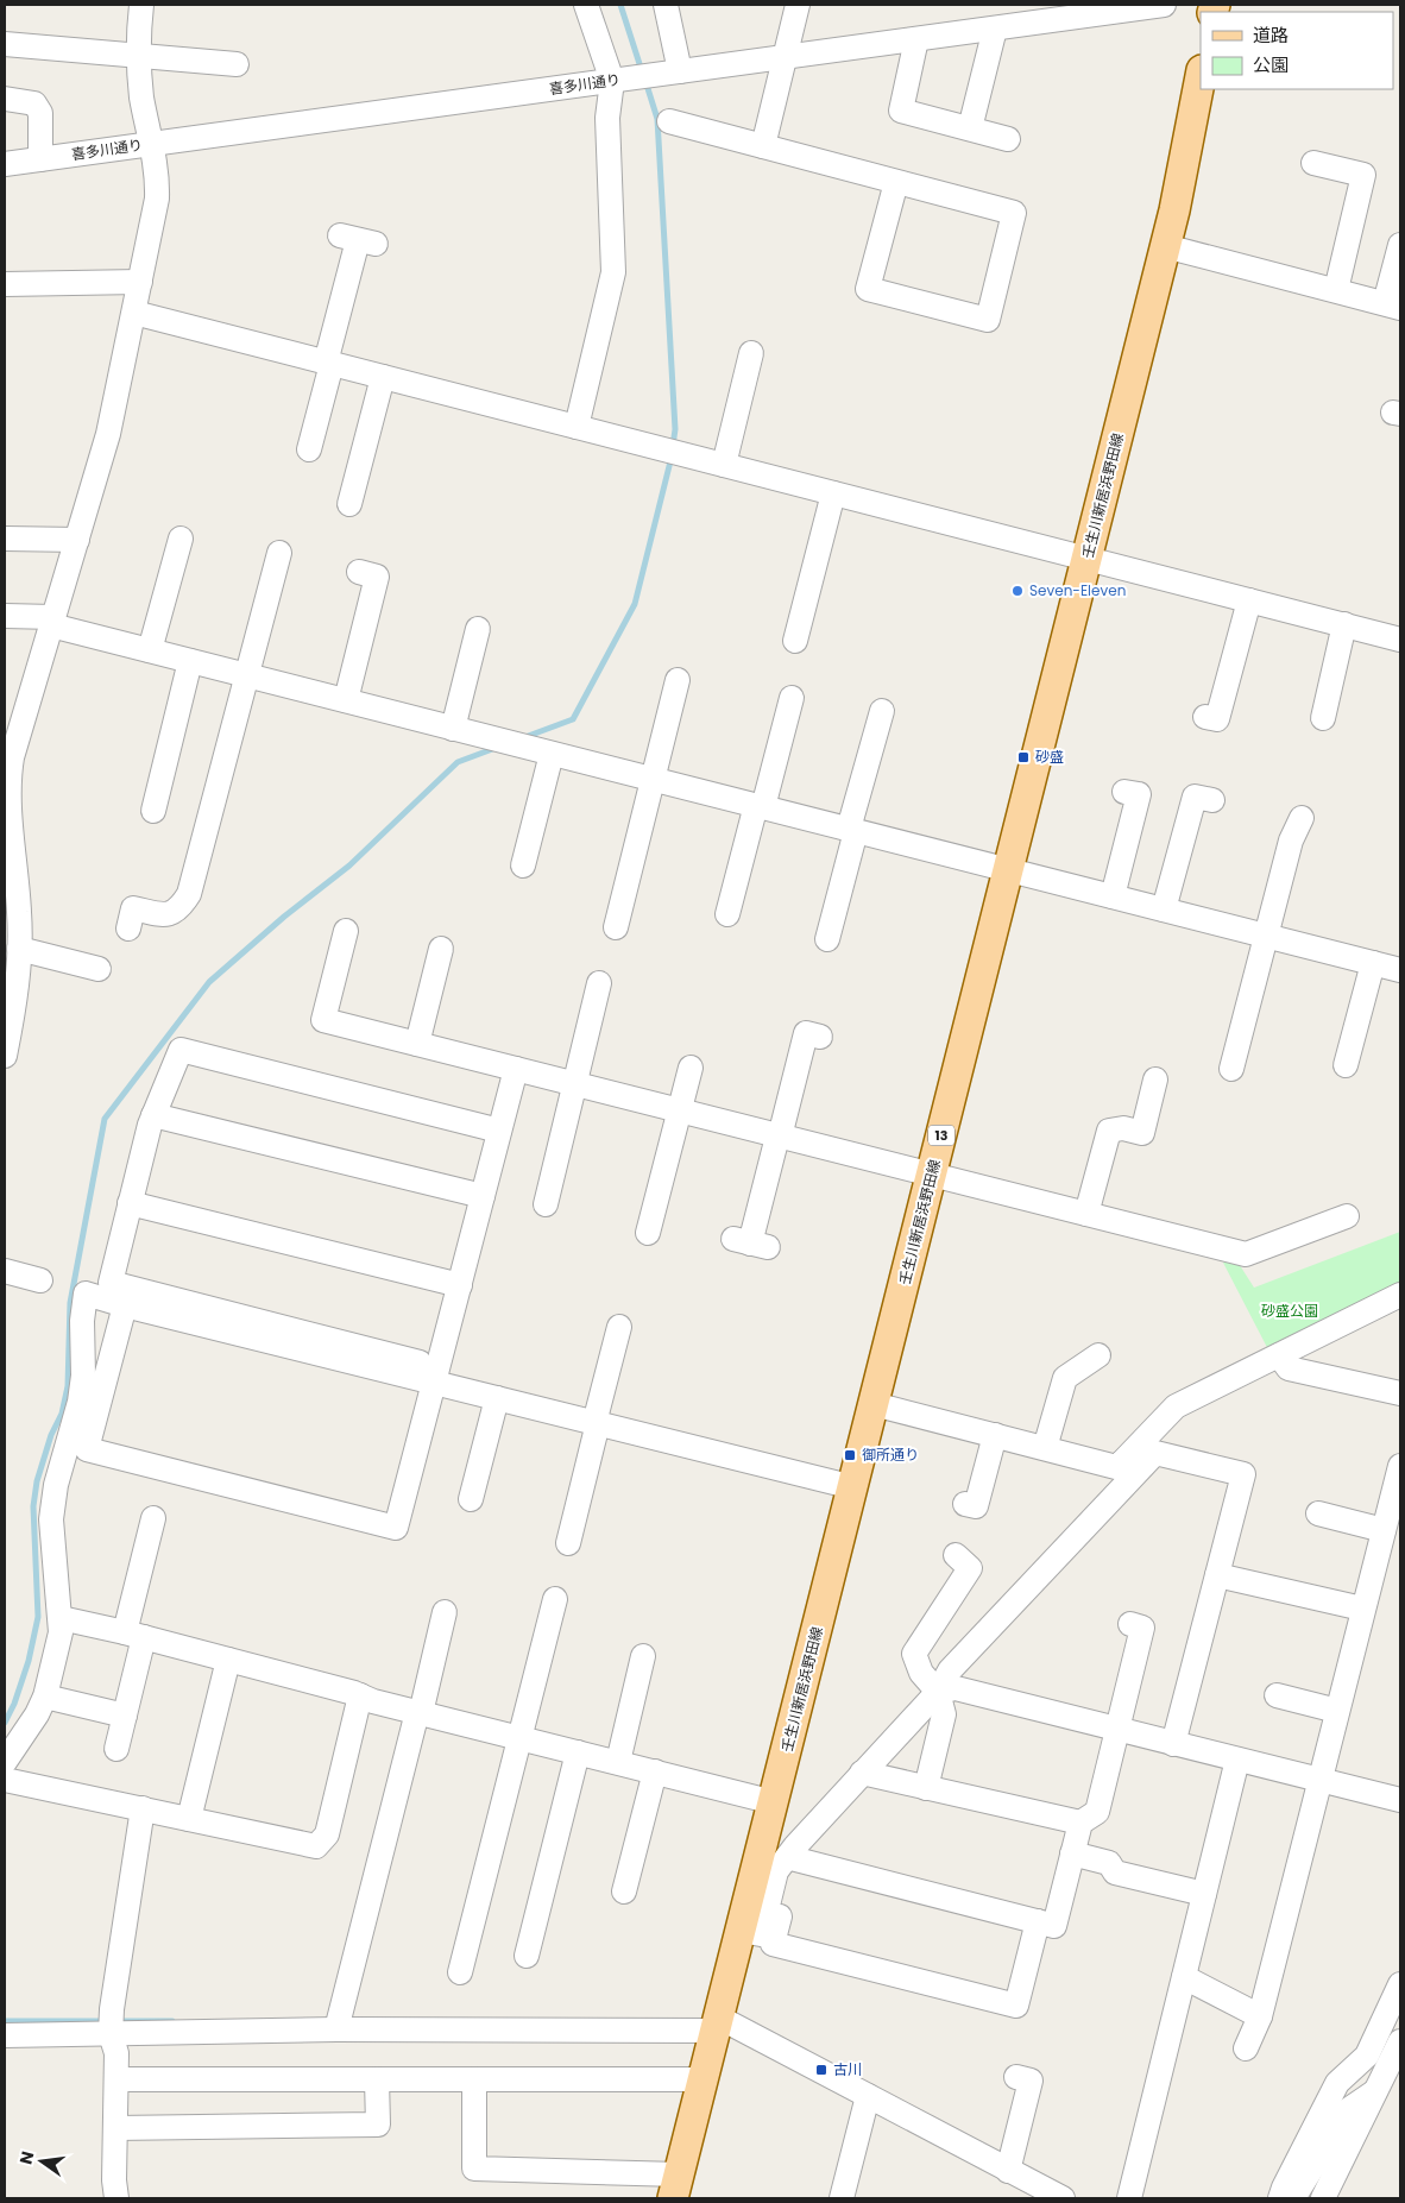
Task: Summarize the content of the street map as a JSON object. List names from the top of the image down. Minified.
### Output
{"streets":{"main road":["壬生川新居浜野田線","13"],"street":["喜多川通り"]},"parks":["砂盛公園"],"places":{"other":["Seven-Eleven"],"transit":["砂盛","御所通り","古川"]},"legend":["道路","公園"],"north":"left"}
